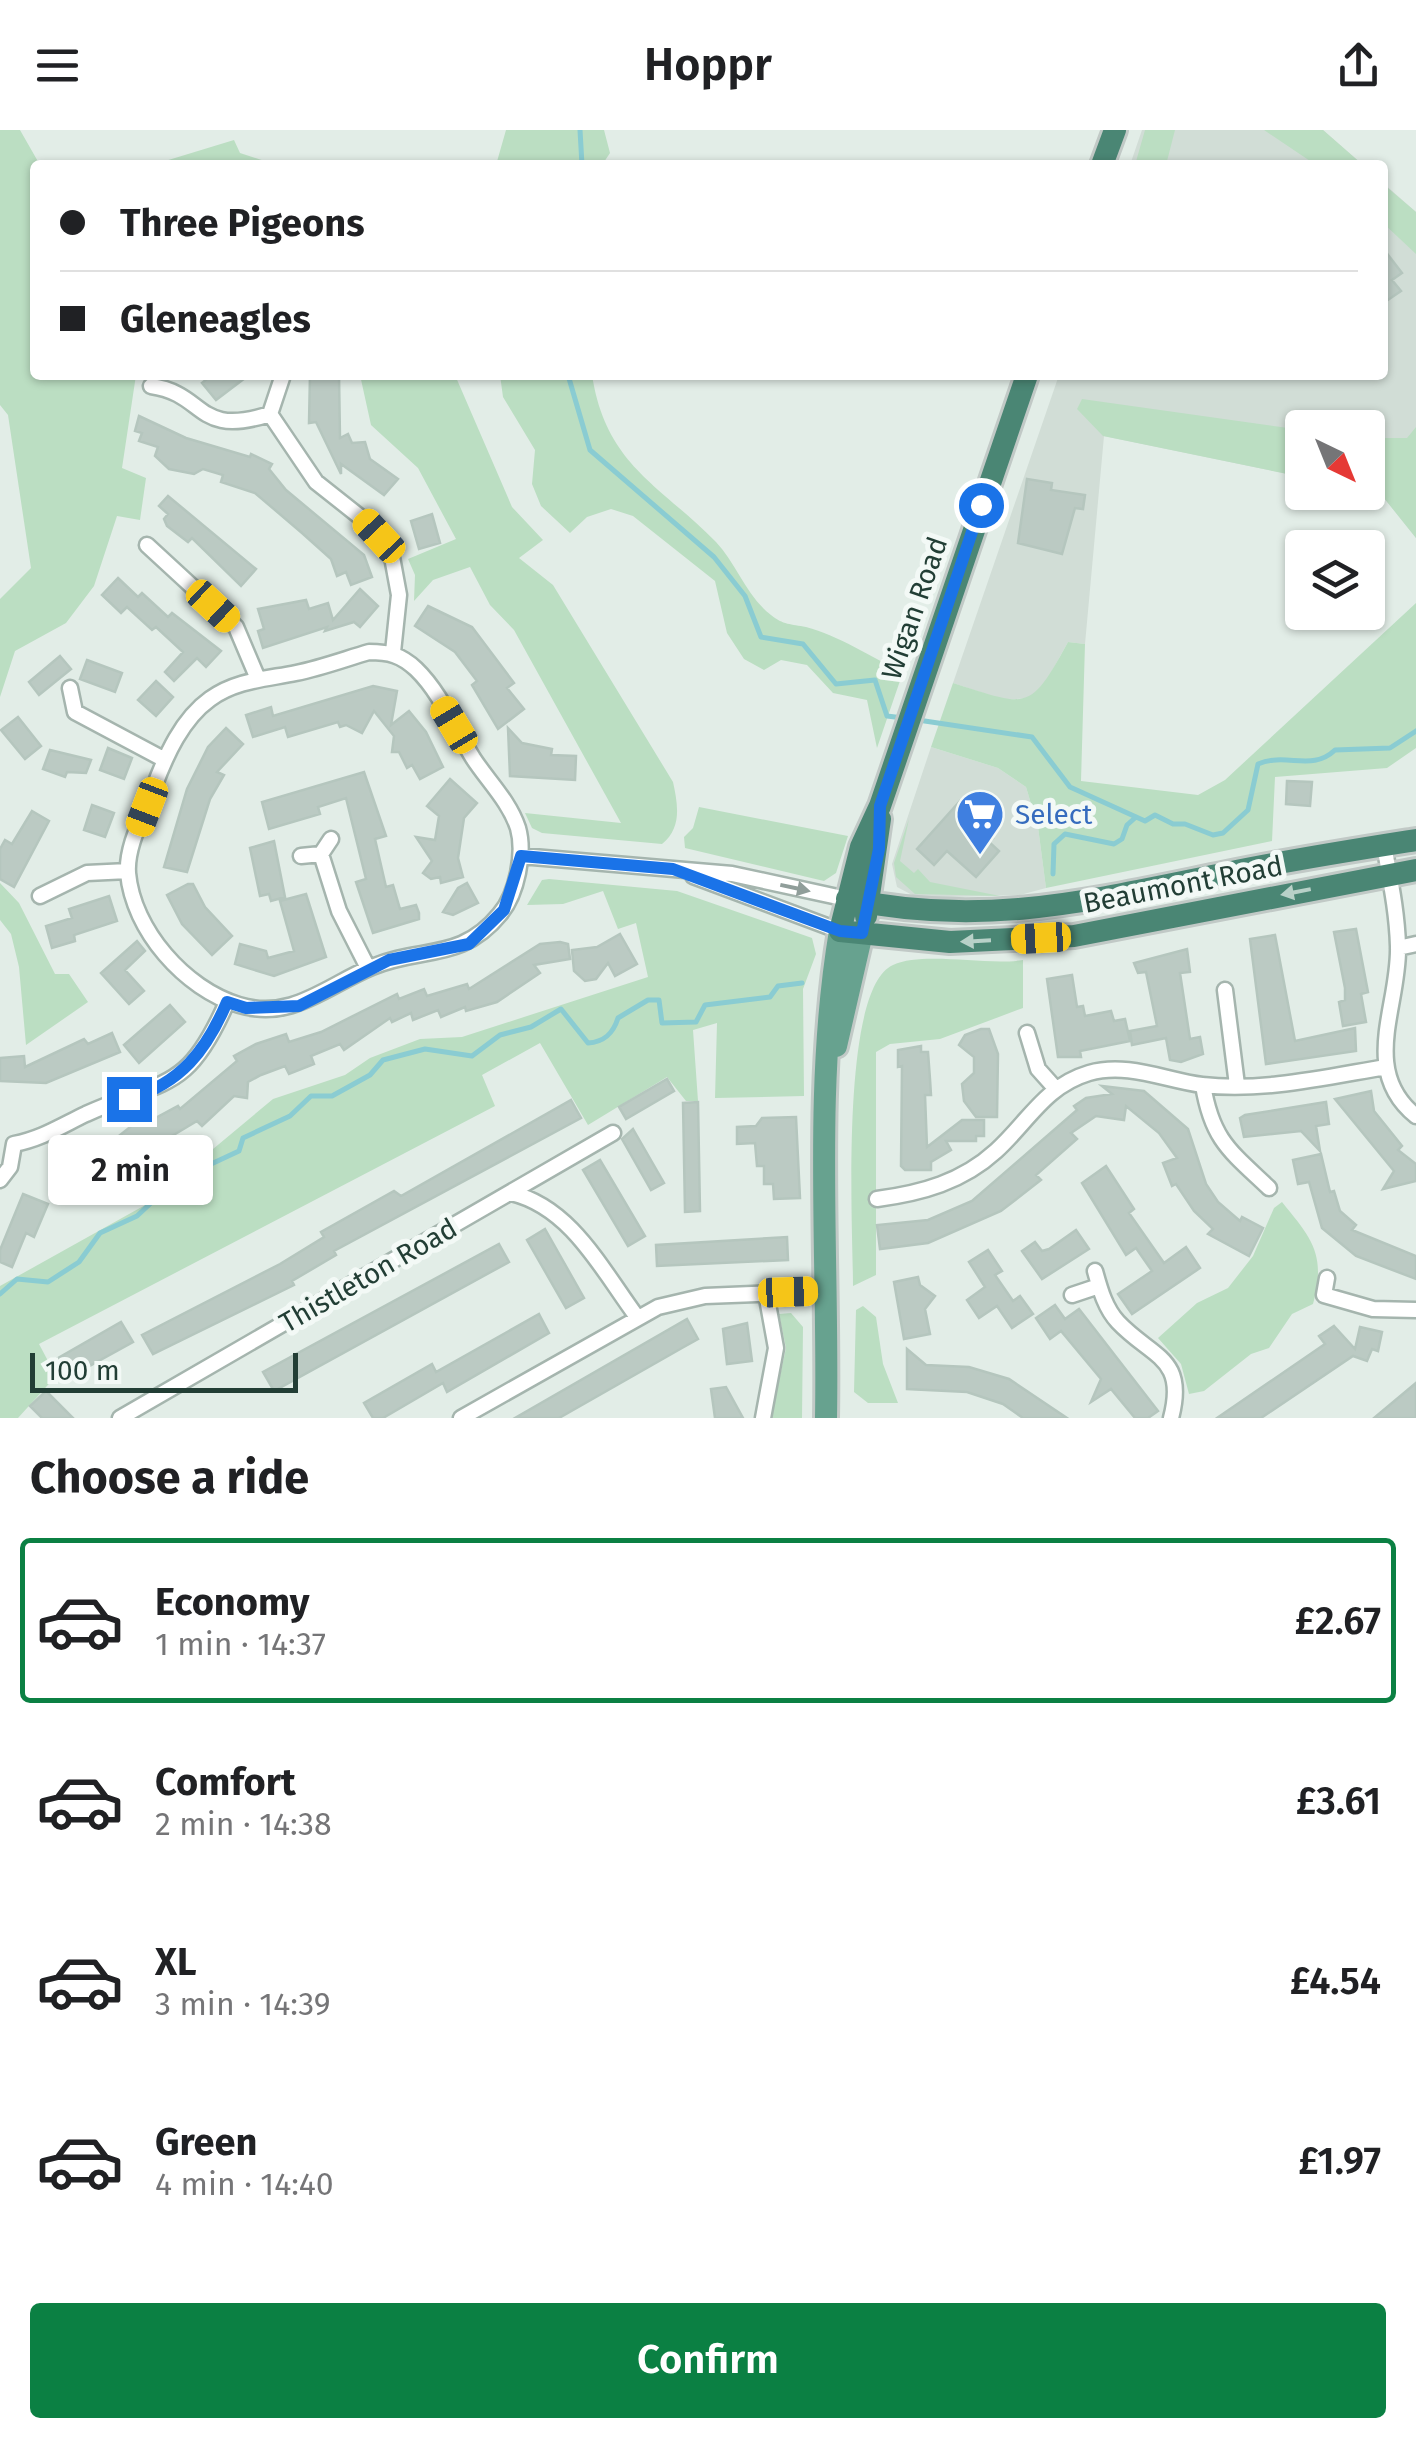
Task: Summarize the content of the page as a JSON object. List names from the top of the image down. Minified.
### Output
{"streets":{"highway":["Wigan Road","Beaumont Road"],"street":["Thistleton Road"]},"crossings":[["Wigan Road","Beaumont Road"]],"places":{"supermarket":["Select"]},"scale_bar":"100 m","north":"bottom right","page":{"header":"Hoppr","banner":["Three Pigeons","Gleneagles"],"bubble":"2 min","scale":"100 m","heading":"Choose a ride","list":[{"name":"Economy","note":"1 min · 14:37","value":"£2.67"},{"name":"Comfort","note":"2 min · 14:38","value":"£3.61"},{"name":"XL","note":"3 min · 14:39","value":"£4.54"},{"name":"Green","note":"4 min · 14:40","value":"£1.97"}],"buttons":"Confirm"}}
